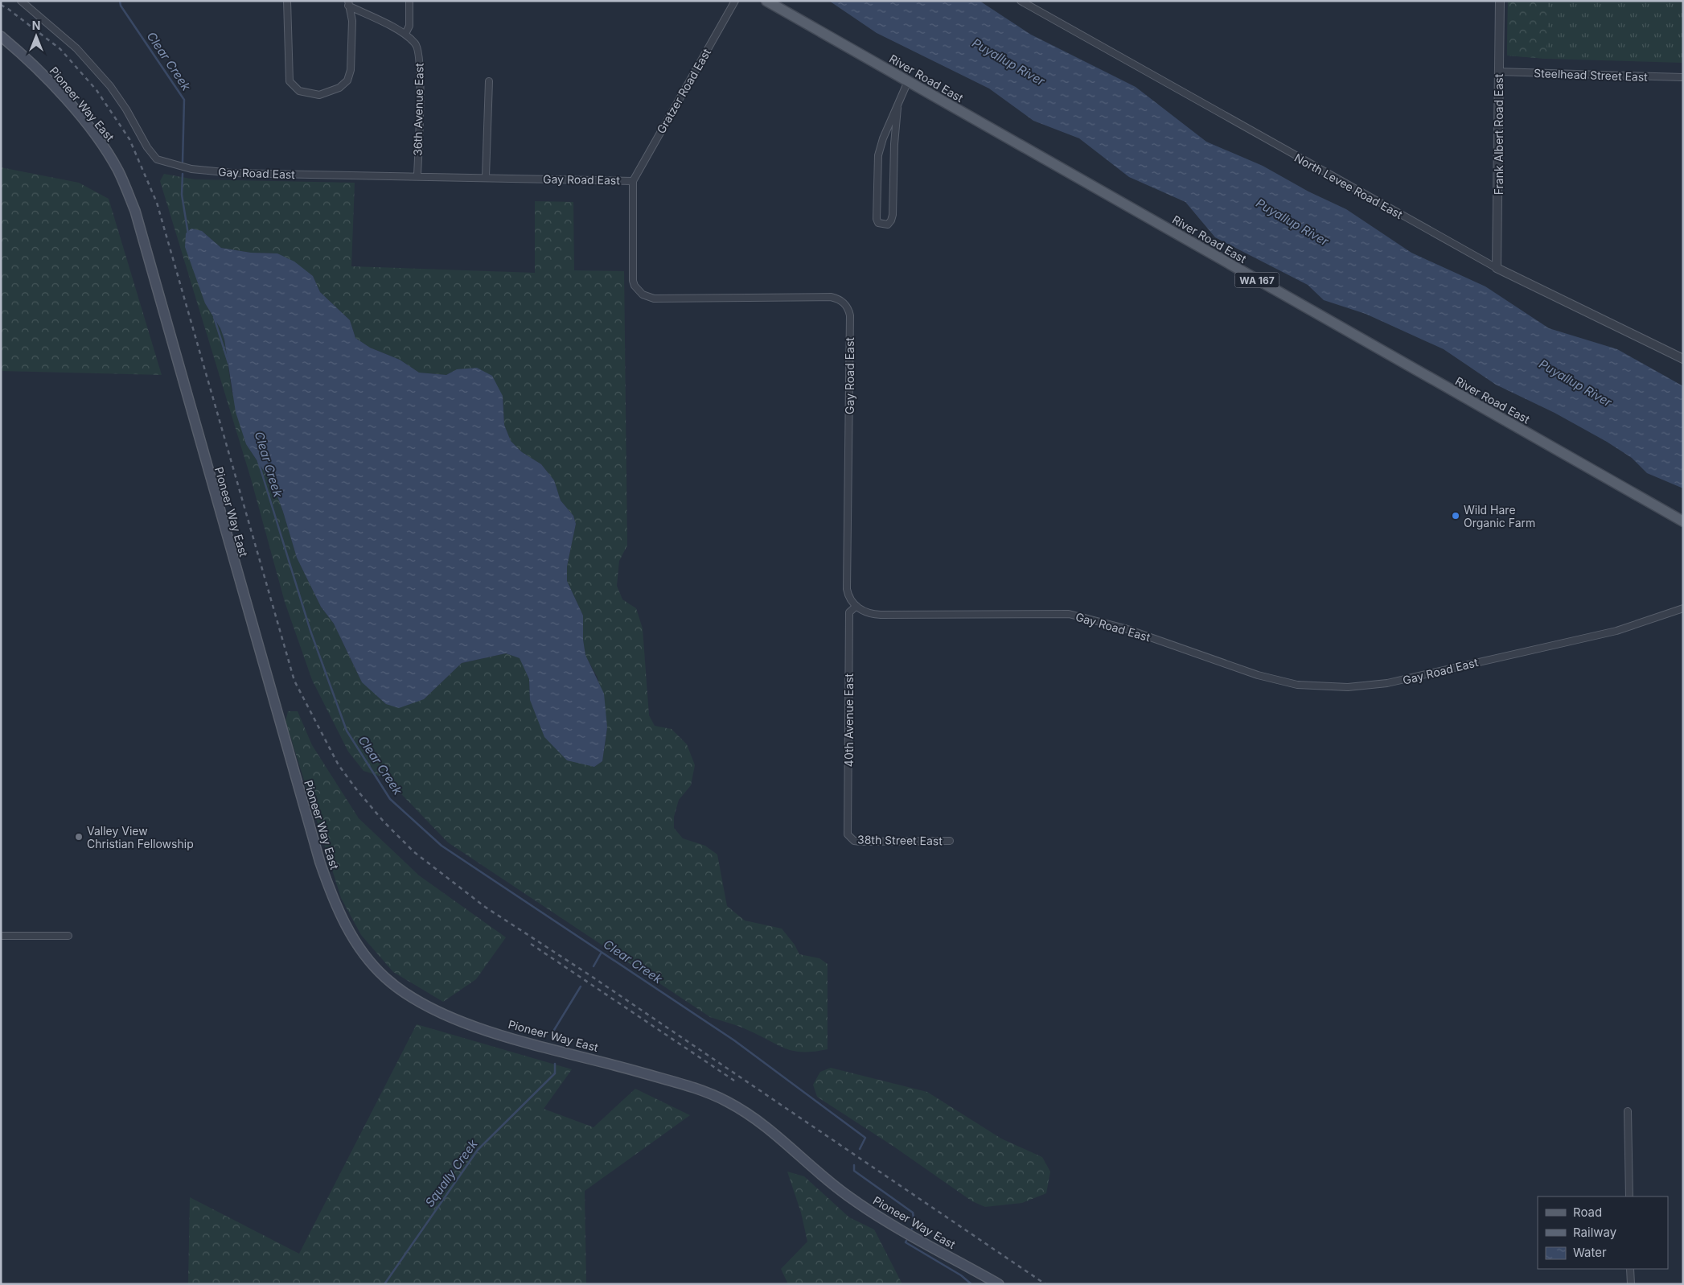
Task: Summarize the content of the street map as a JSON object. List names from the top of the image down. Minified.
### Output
{"streets":{"main road":["River Road East","Pioneer Way East","WA 167"],"street":["Steelhead Street East","Gratzer Road East","36th Avenue East","Frank Albert Road East","Gay Road East","North Levee Road East","40th Avenue East","38th Street East"]},"crossings":[["Steelhead Street East","Frank Albert Road East"],["Gratzer Road East","Gay Road East"],["36th Avenue East","Gay Road East"],["Frank Albert Road East","North Levee Road East"],["Gay Road East","40th Avenue East"],["40th Avenue East","38th Street East"]],"water":["Clear Creek","Puyallup River","Squally Creek"],"places":["Wild Hare Organic Farm","Valley View Christian Fellowship"],"legend":["Road","Railway","Water"],"north":"top"}
